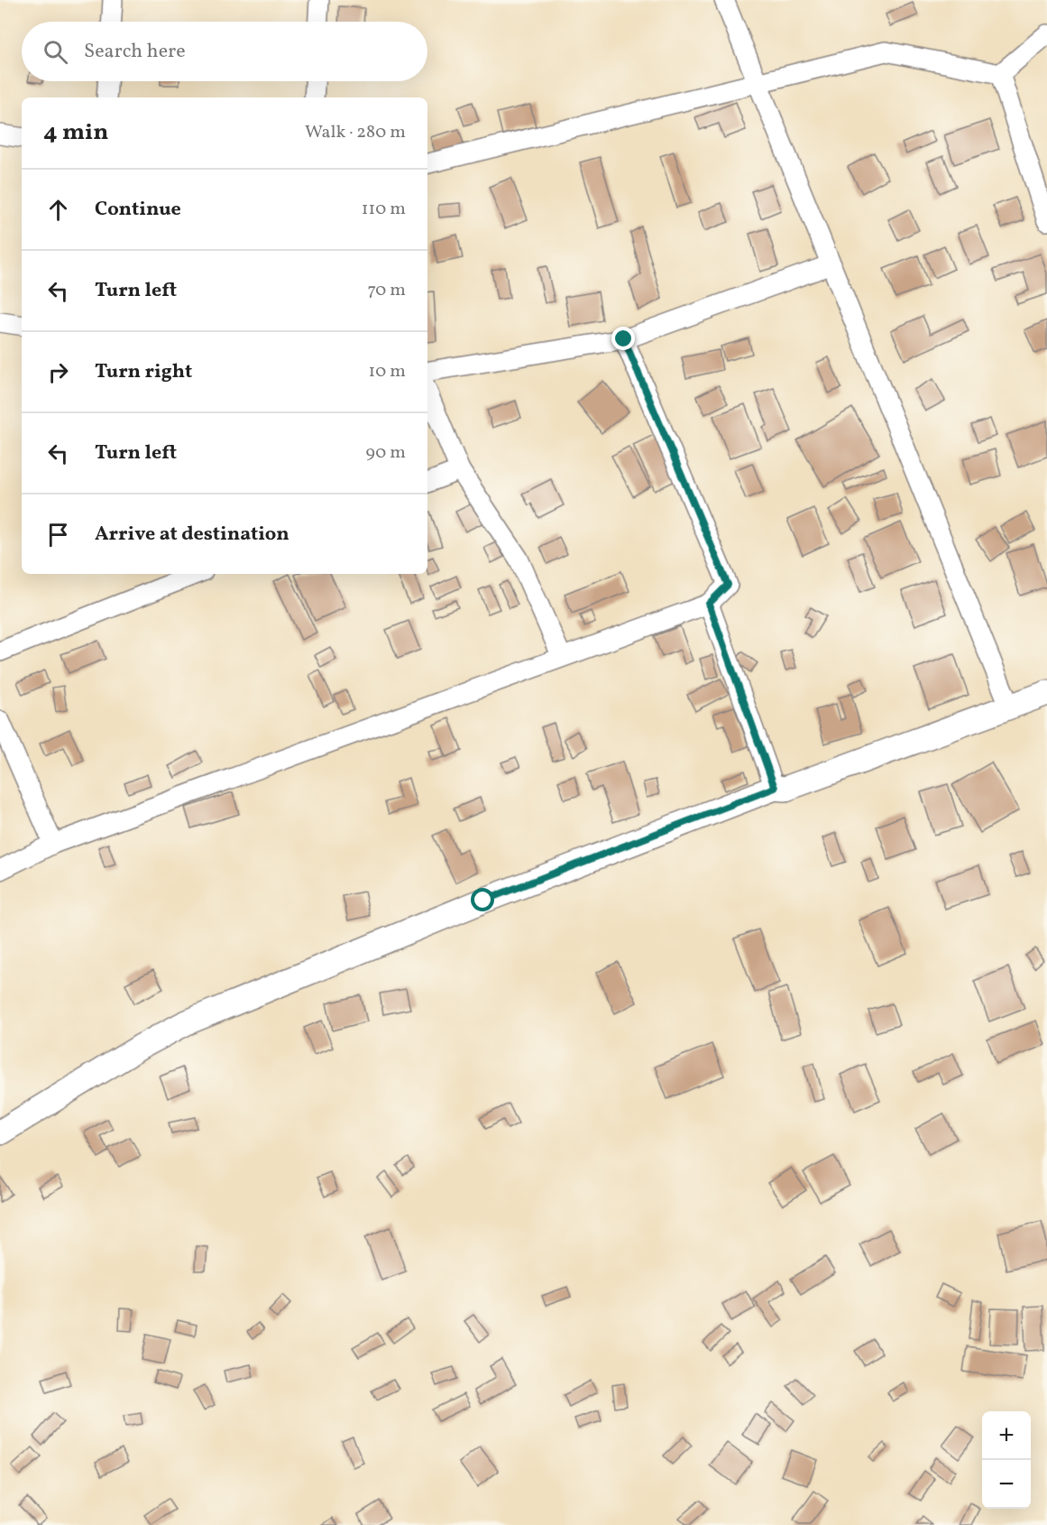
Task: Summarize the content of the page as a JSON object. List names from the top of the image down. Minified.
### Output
{"page":{"search":"Search here","heading":["4 min","Walk · 280 m"],"list":[["Continue","110 m"],["Turn left","70 m"],["Turn right","10 m"],["Turn left","90 m"],"Arrive at destination"],"map_buttons":["+","−"]}}
